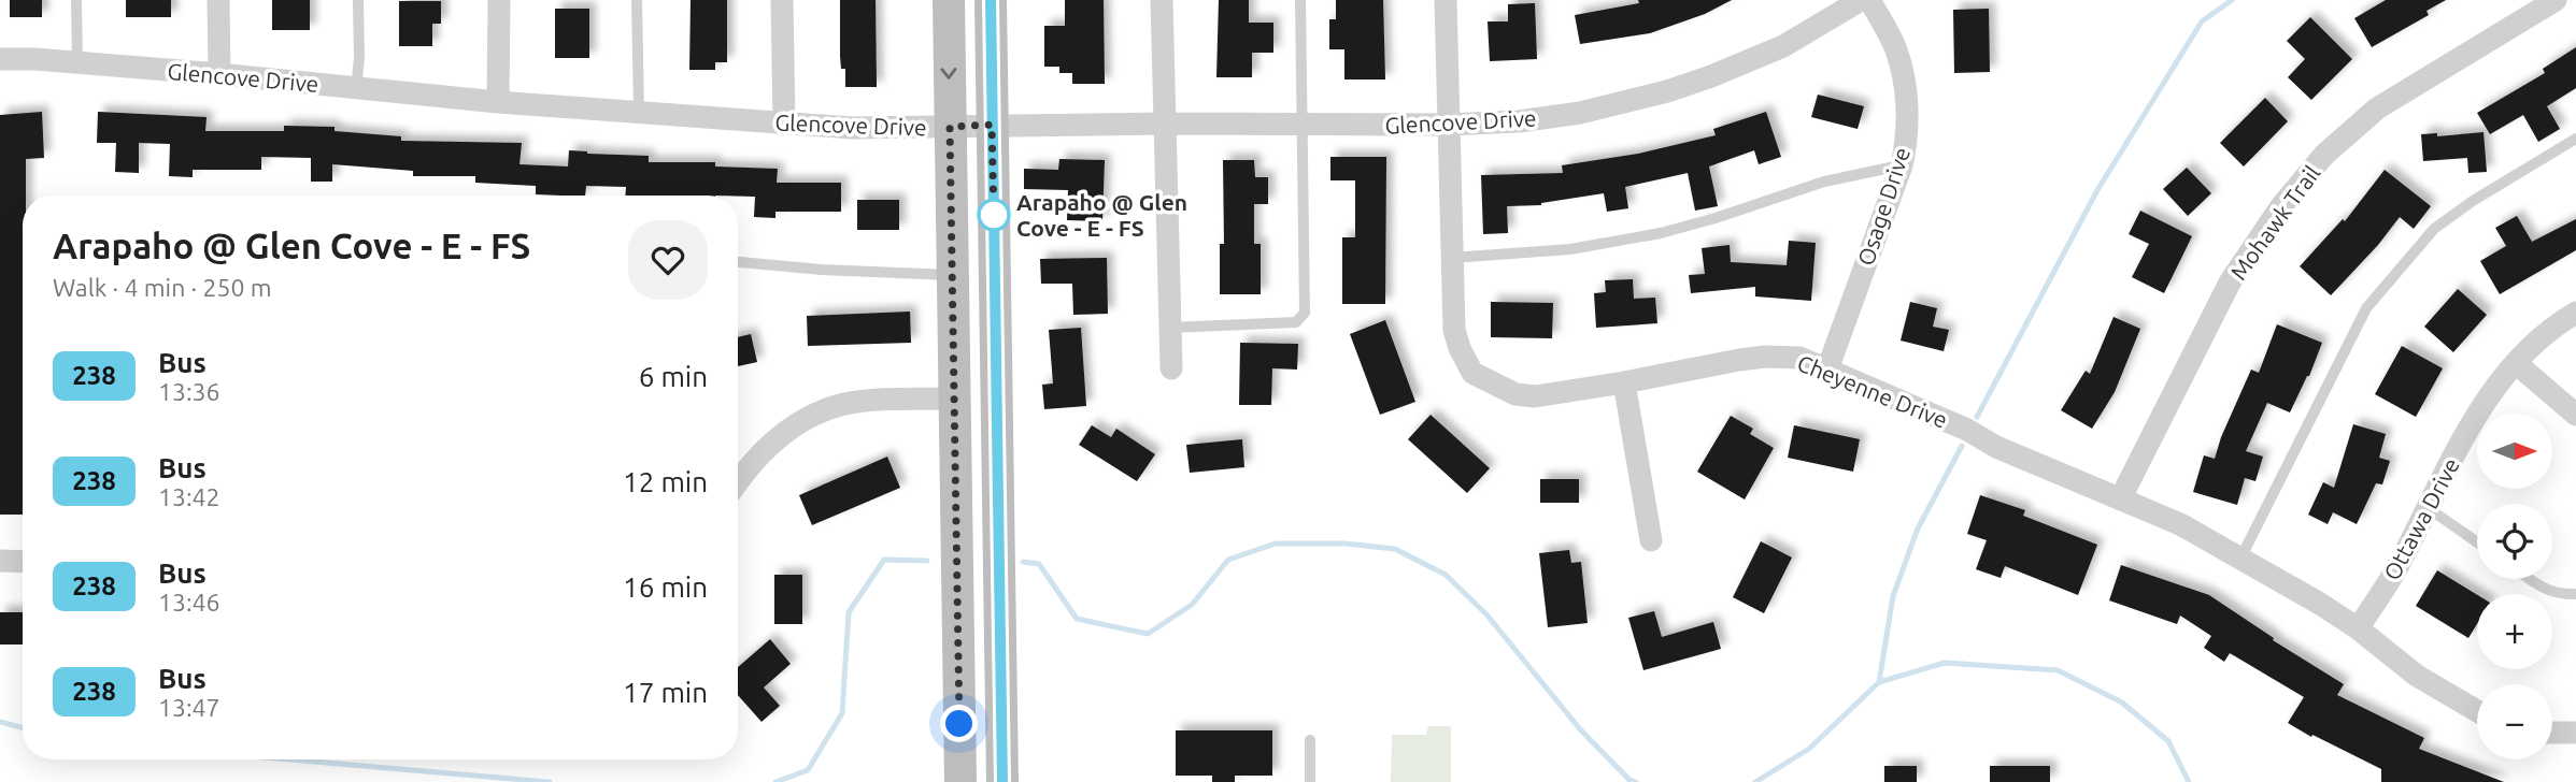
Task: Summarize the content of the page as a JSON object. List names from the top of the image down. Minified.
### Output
{"streets":{"street":["Glencove Drive","Osage Drive","Mohawk Trail","Cheyenne Drive","Ottawa Drive"]},"crossings":[["Glencove Drive","Cheyenne Drive"],["Osage Drive","Cheyenne Drive"],["Mohawk Trail","Cheyenne Drive"],["Cheyenne Drive","Ottawa Drive"]],"places":["Arapaho @ Glen Cove - E - FS"],"lines":["bus line 238"],"north":"right","page":{"heading":["Arapaho @ Glen Cove - E - FS","Walk · 4 min · 250 m"],"list":[{"mark":"238","name":"Bus","note":"13:36","value":"6 min"},{"mark":"238","name":"Bus","note":"13:42","value":"12 min"},{"mark":"238","name":"Bus","note":"13:46","value":"16 min"},{"mark":"238","name":"Bus","note":"13:47","value":"17 min"}],"map_buttons":["+","−"]}}
